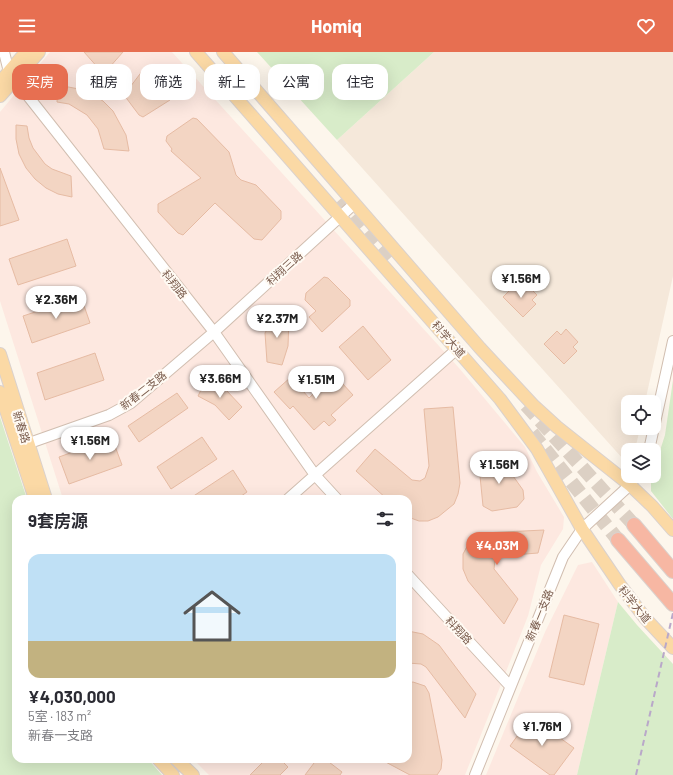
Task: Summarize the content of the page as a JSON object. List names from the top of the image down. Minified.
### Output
{"streets":{"main road":["科学大道","新春路"],"street":["科翔三路","科翔路","新春二支路","新春一支路"]},"crossings":[["科翔三路","科翔路"],["科翔三路","科学大道"],["科翔三路","新春二支路"],["科翔路","新春二支路"],["科翔路","新春一支路"],["科学大道","新春一支路"],["新春二支路","新春路"]],"page":{"header":"Homiq","chip":["买房","租房","筛选","新上","公寓","住宅"],"price":["¥1.56M","¥2.36M","¥2.37M","¥3.66M","¥1.51M","¥1.56M","¥1.56M","¥4.03M","¥1.76M"],"heading":"9套房源","list":[{"name":"¥4,030,000","note":"5室 · 183 m² · 新春一支路"}]}}
